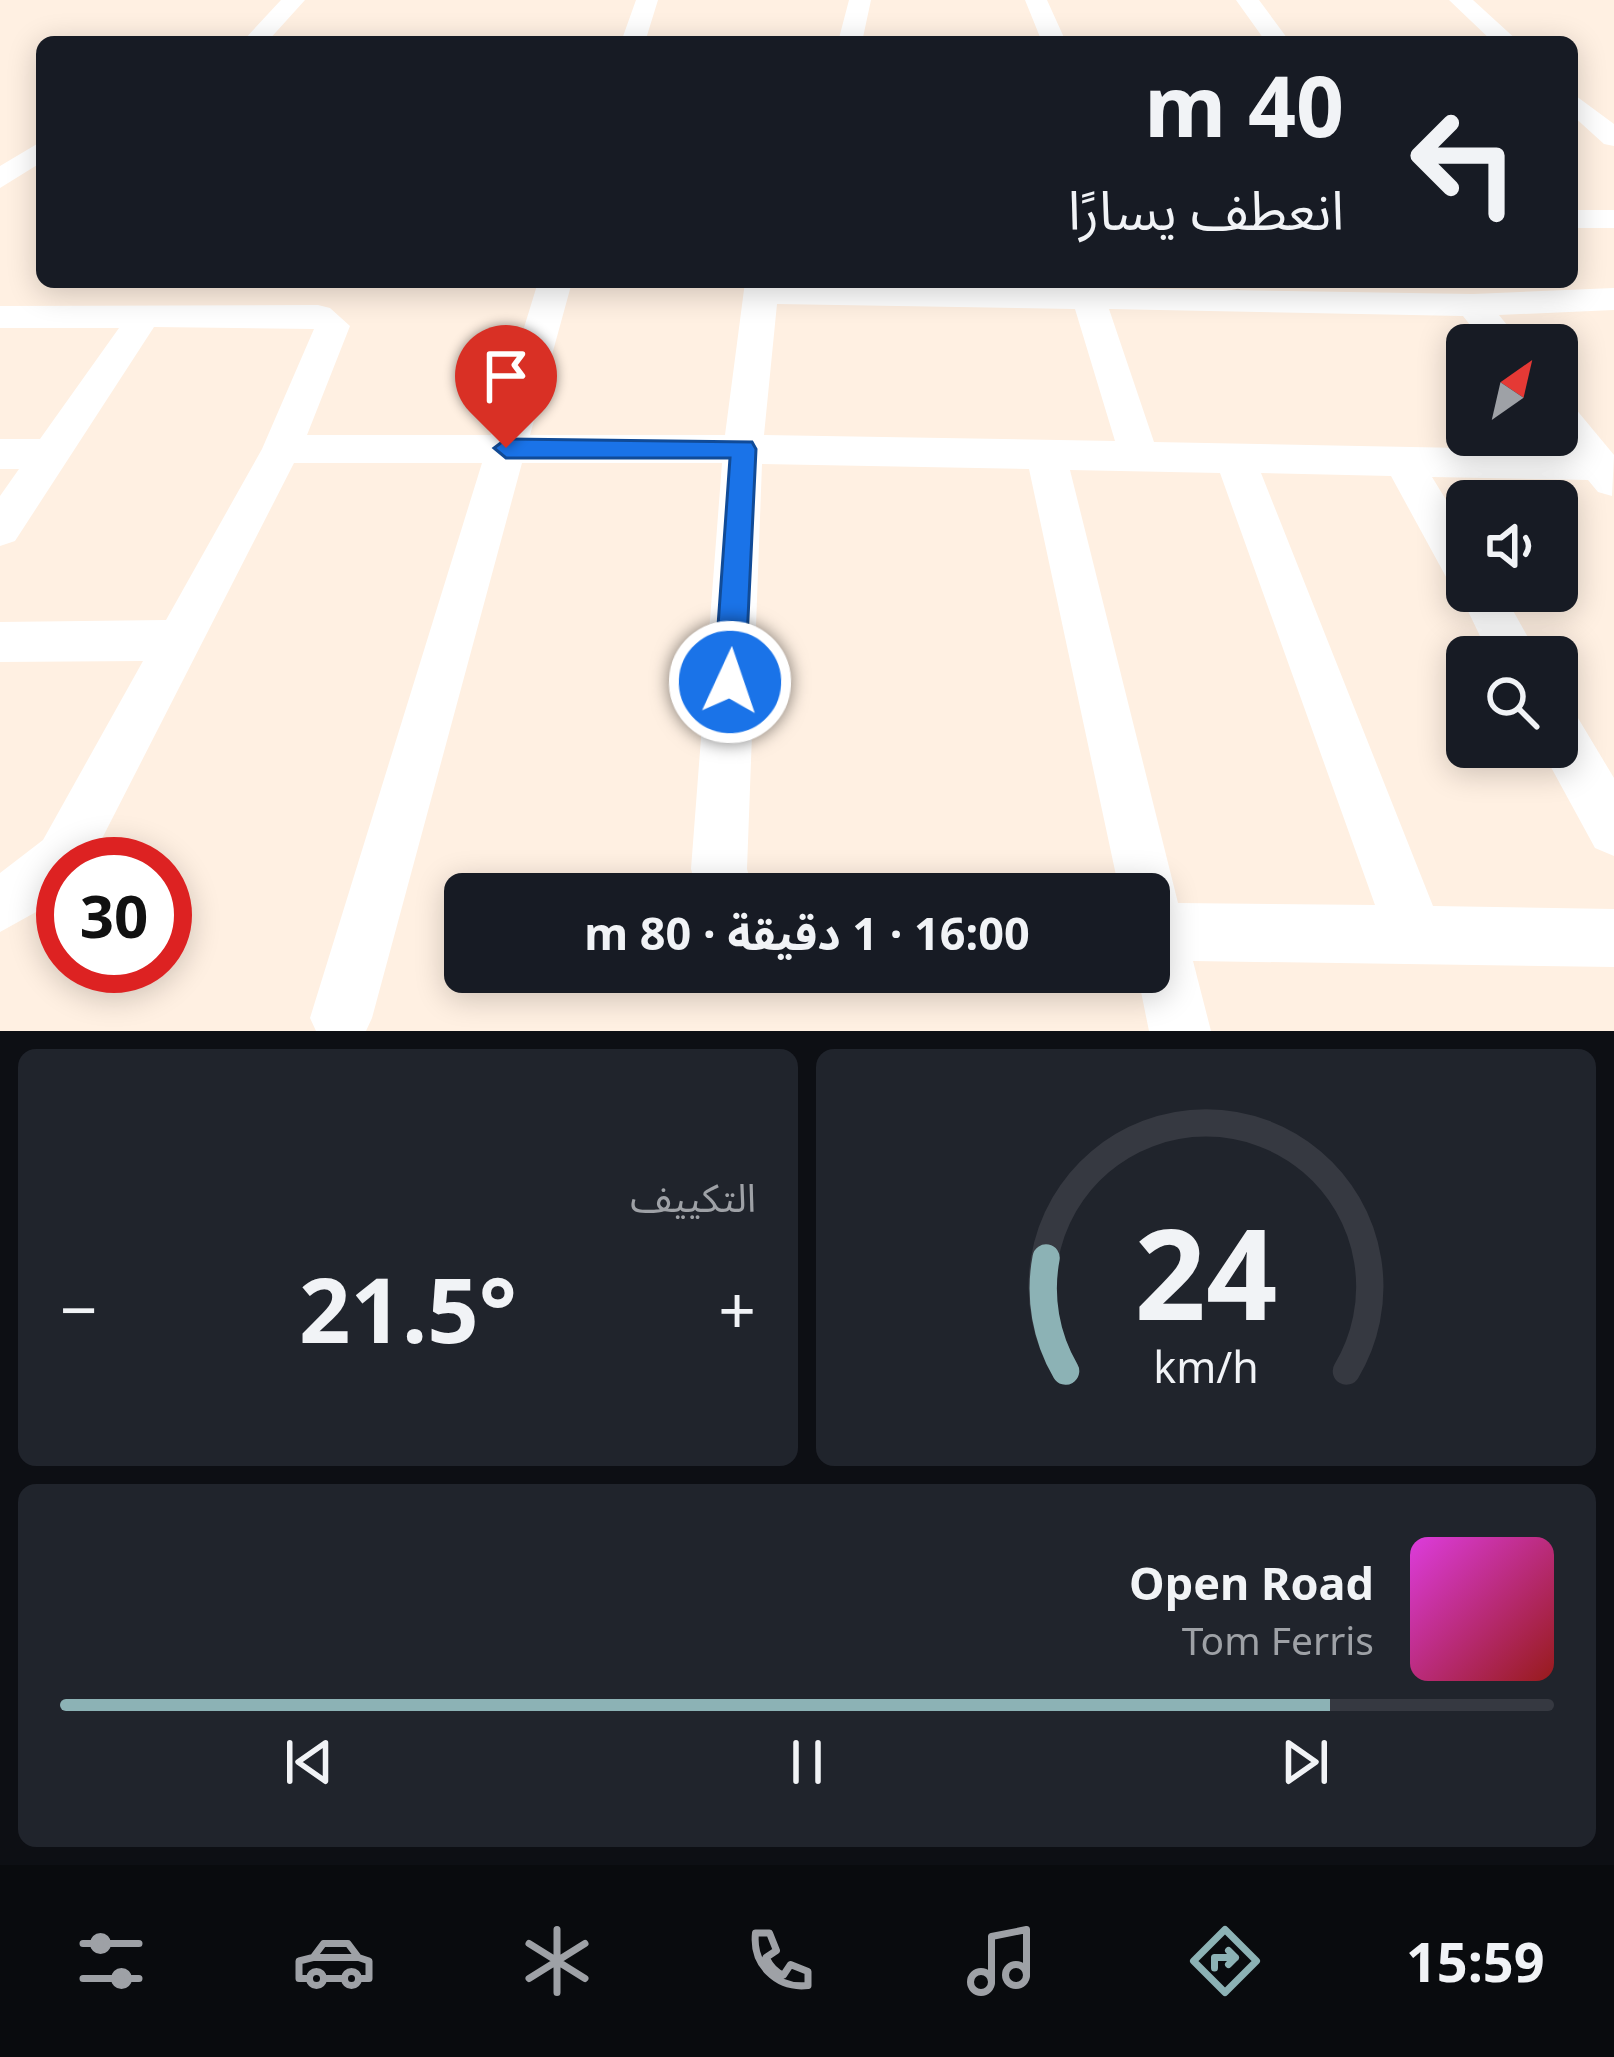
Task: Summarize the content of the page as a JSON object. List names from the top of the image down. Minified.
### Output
{"north":"top right","page":{"turn":["40 m","انعطف يسارًا"],"limit":"30","trip":"16:00 · 1 دقيقة · 80 m","tile":"التكييف","heat":["−","21.5°","+"],"song":["Open Road","Tom Ferris"],"tabs":"15:59","gauge":["24","km/h"]}}
